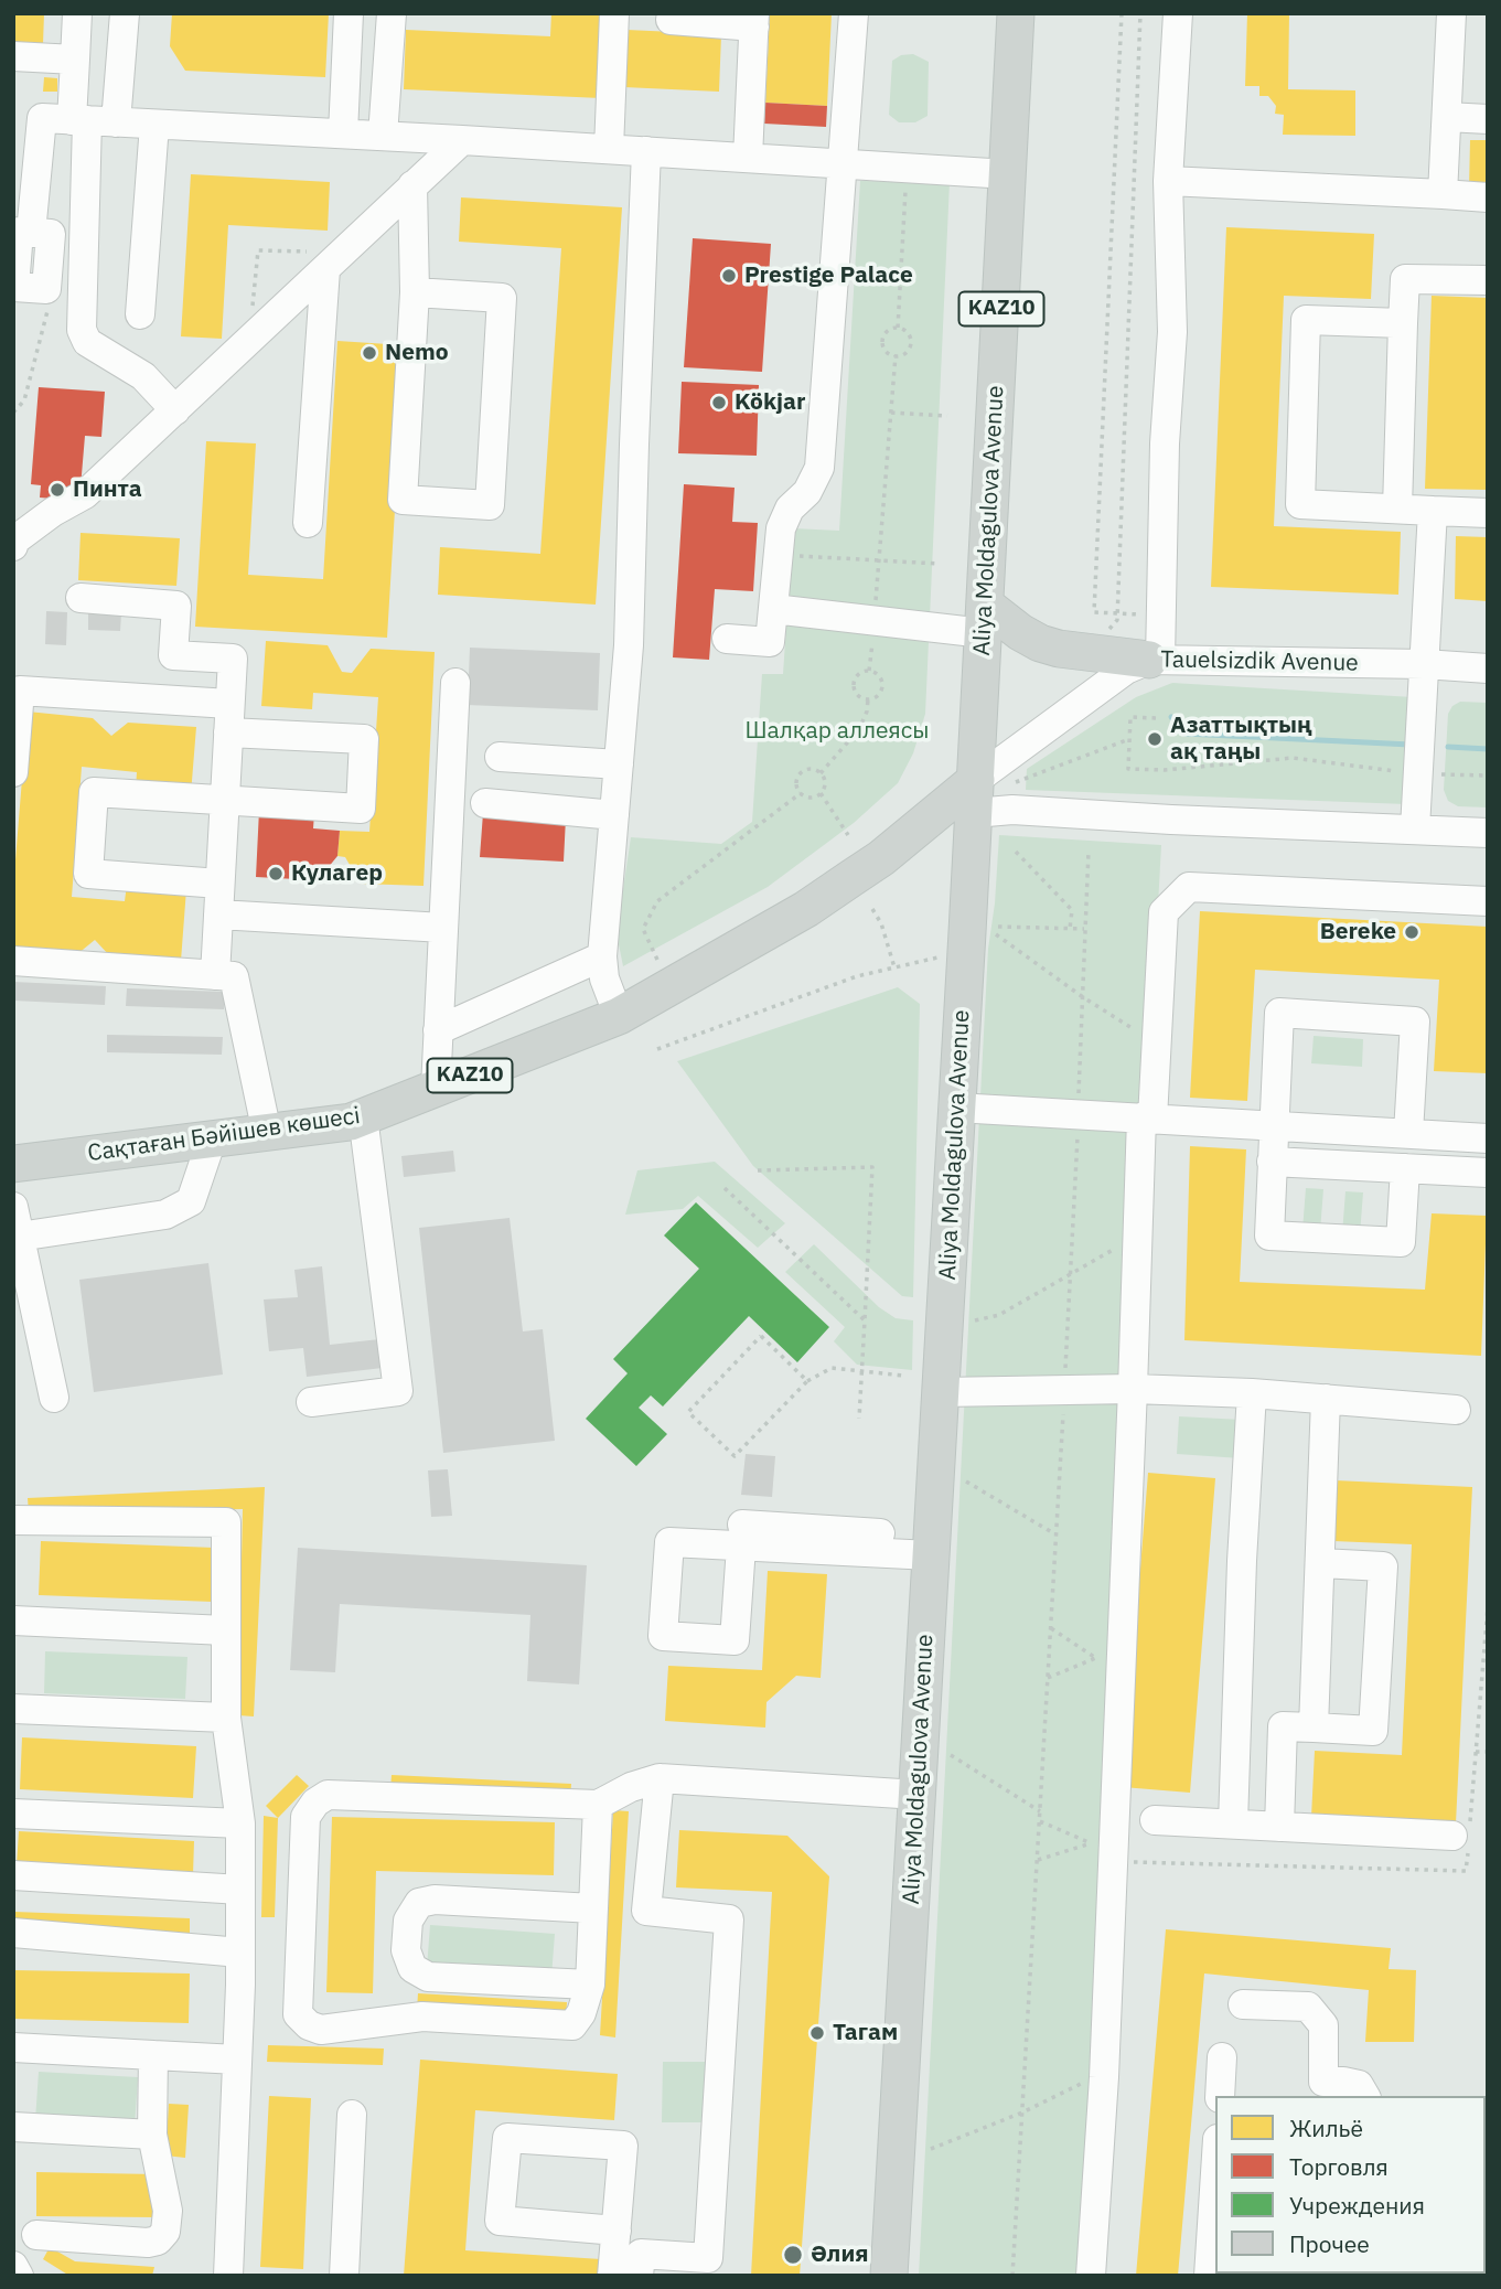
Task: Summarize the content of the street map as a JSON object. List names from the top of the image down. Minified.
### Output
{"streets":{"main road":["KAZ10","Aliya Moldagulova Avenue","Сақтаған Бәйішев көшесі"],"street":["Tauelsizdik Avenue"]},"crossings":[["Aliya Moldagulova Avenue","Tauelsizdik Avenue"],["Aliya Moldagulova Avenue","Сақтаған Бәйішев көшесі"],["Tauelsizdik Avenue","Сақтаған Бәйішев көшесі"]],"parks":["Шалқар аллеясы"],"places":["Prestige Palace","Nemo","Kökjar","Пинта","Азаттықтың ақ таңы","Кулагер","Bereke","Тагам","Әлия"],"legend":["Жильё","Торговля","Учреждения","Прочее"]}
